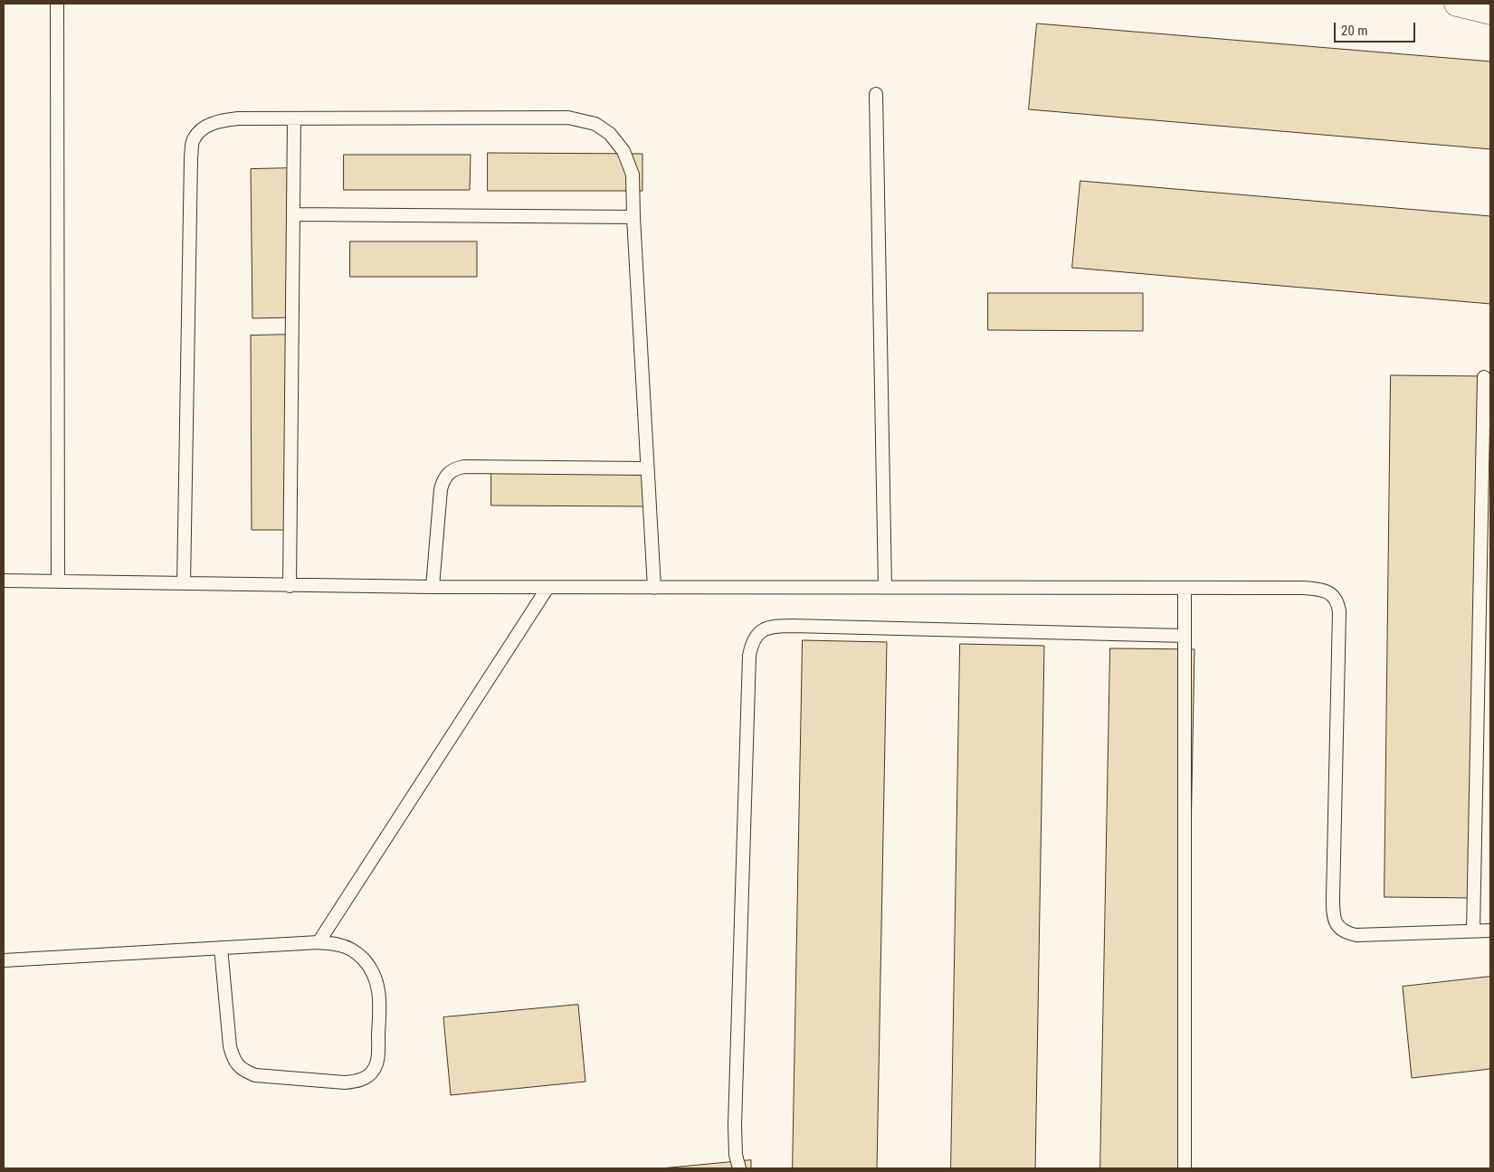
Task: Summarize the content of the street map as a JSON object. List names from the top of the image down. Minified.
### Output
{"scale_bar":"20 m"}
